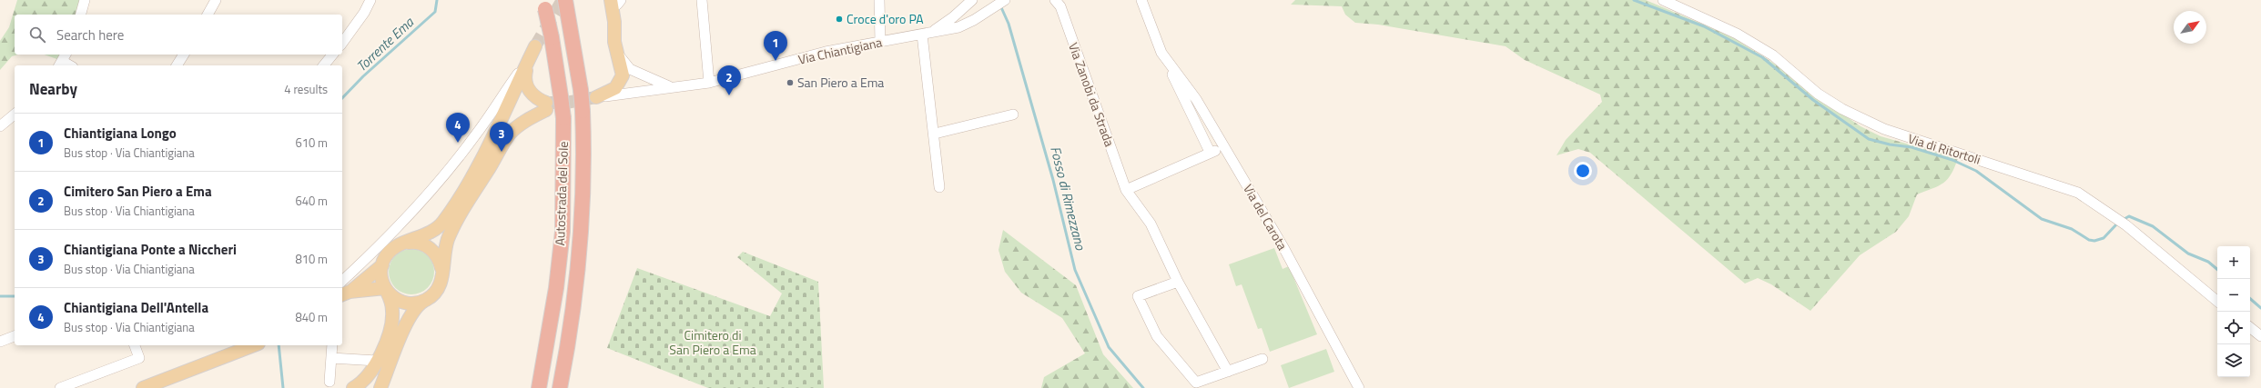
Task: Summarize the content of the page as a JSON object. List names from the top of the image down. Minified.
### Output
{"streets":{"highway":["Autostrada del Sole"],"main road":["Via Chiantigiana"],"street":["Via Zanobi da Strada","Via di Ritortoli","Via del Carota"]},"water":["Torrente Ema","Fosso di Rimezzano"],"parks":["Cimitero di San Piero a Ema"],"places":["Croce d'oro PA","San Piero a Ema"],"north":"top right","page":{"search":"Search here","pins":["1","2","4","3"],"heading":["Nearby","4 results"],"list":[{"mark":"1","name":"Chiantigiana Longo","note":"Bus stop · Via Chiantigiana","value":"610 m"},{"mark":"2","name":"Cimitero San Piero a Ema","note":"Bus stop · Via Chiantigiana","value":"640 m"},{"mark":"3","name":"Chiantigiana Ponte a Niccheri","note":"Bus stop · Via Chiantigiana","value":"810 m"},{"mark":"4","name":"Chiantigiana Dell'Antella","note":"Bus stop · Via Chiantigiana","value":"840 m"}],"map_buttons":["+","−"]}}
